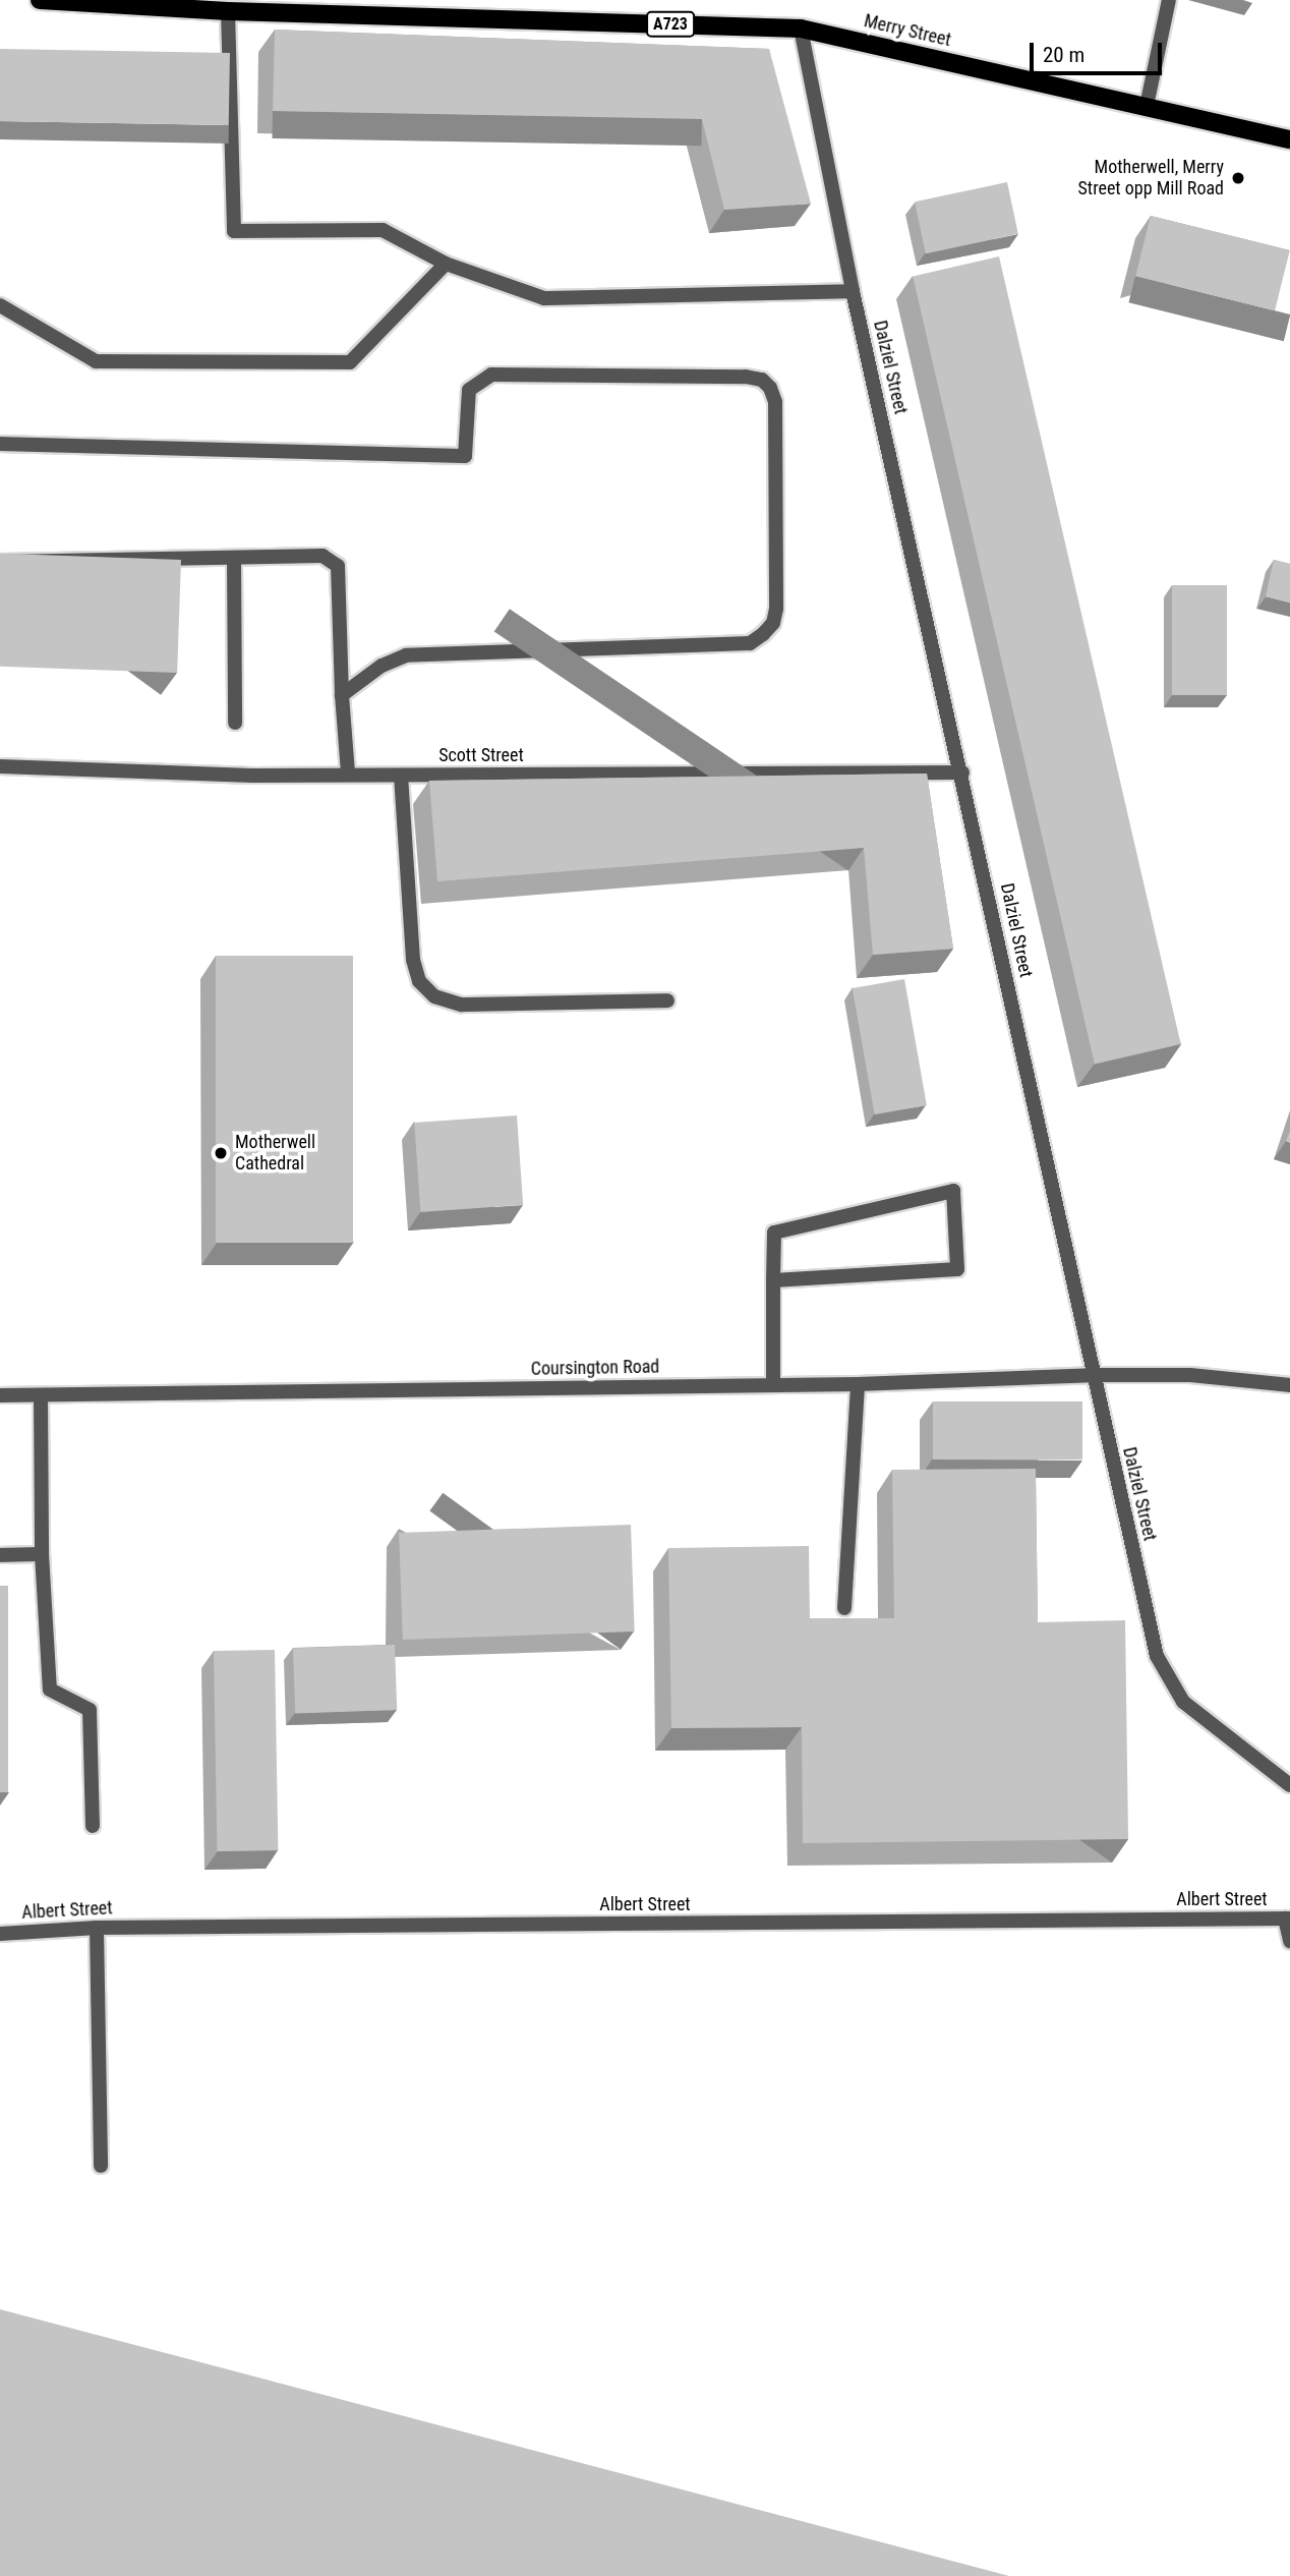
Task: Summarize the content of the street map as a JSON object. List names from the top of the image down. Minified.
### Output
{"streets":{"main road":["A723","Merry Street"],"street":["Dalziel Street","Scott Street","Coursington Road","Albert Street"]},"crossings":[["Merry Street","Dalziel Street"],["Dalziel Street","Scott Street"],["Dalziel Street","Coursington Road"]],"places":["Motherwell, Merry Street opp Mill Road","Motherwell Cathedral"],"scale_bar":"20 m"}
